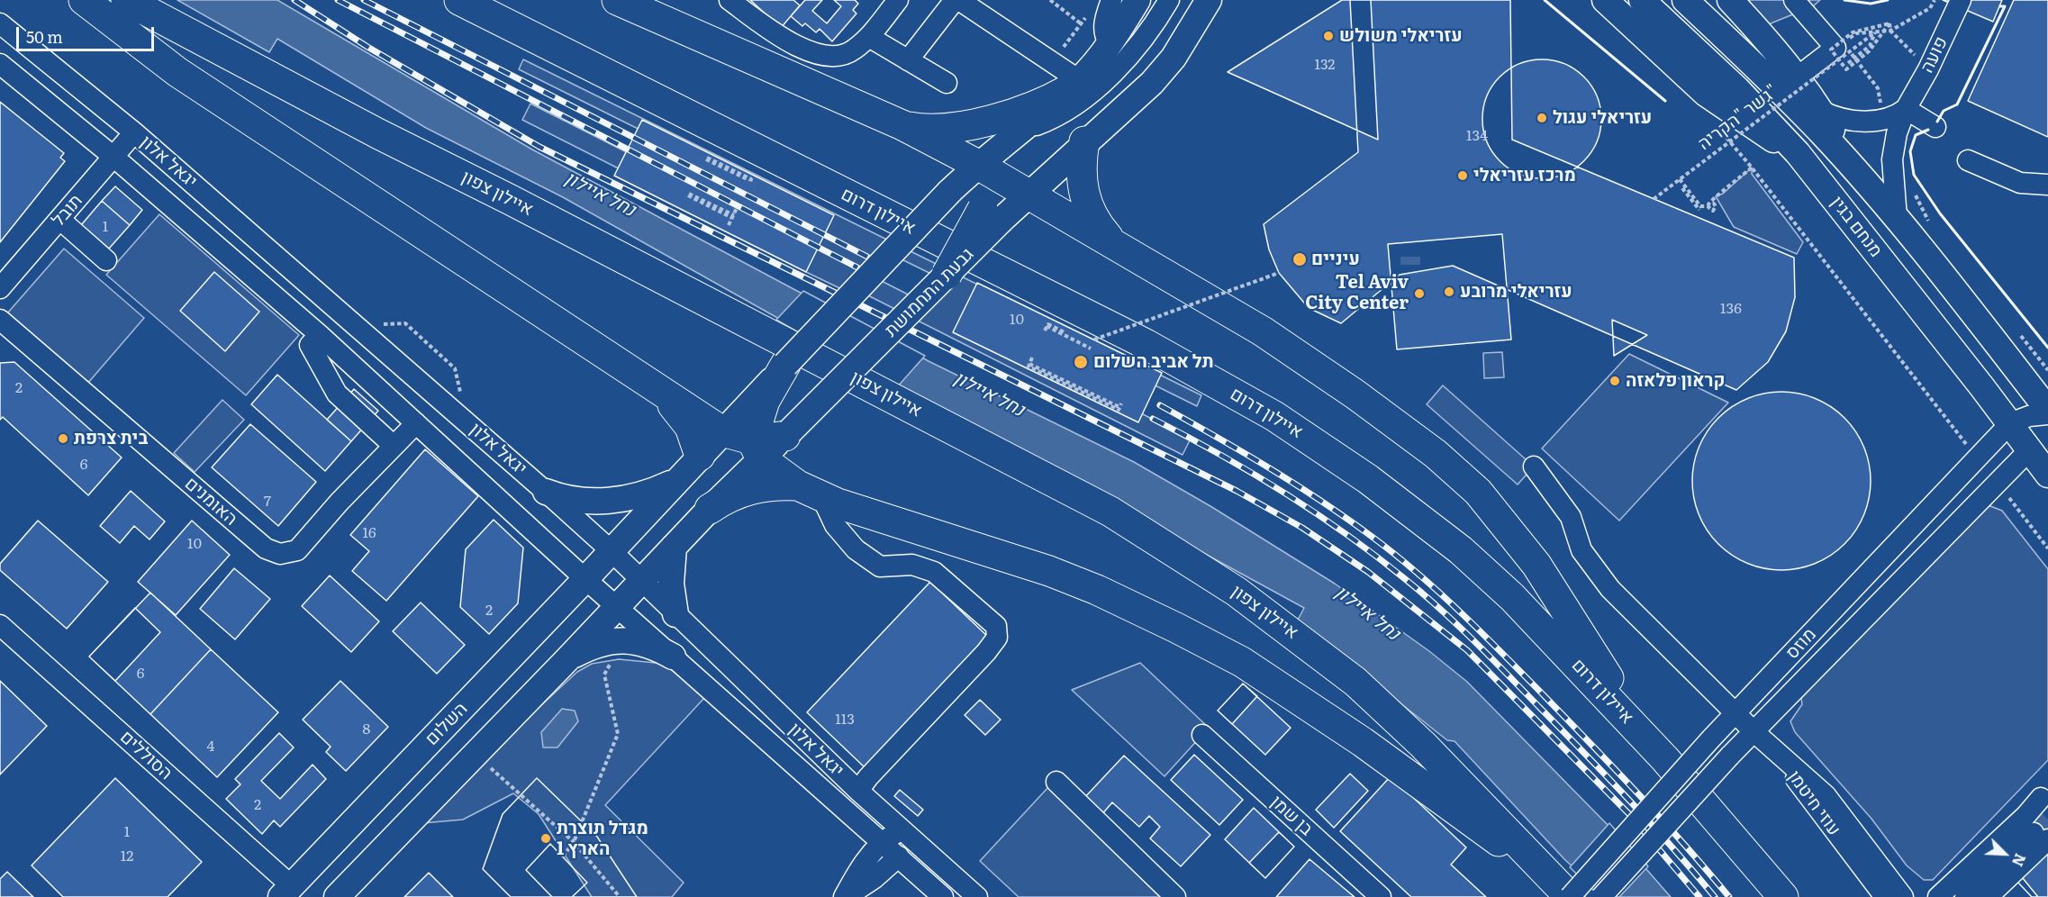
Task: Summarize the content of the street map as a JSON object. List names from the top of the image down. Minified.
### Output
{"streets":{"highway":["איילון צפון","איילון דרום"],"main road":["מנחם בגין","גבעת התחמושת","השלום"],"street":["פועה","יגאל אלון","תובל","האומנים","מוזס","הסוללים","עוזי חיטמן","בן שמן"],"path":["גשר \"הקריה\""]},"crossings":[["פועה","מנחם בגין"],["יגאל אלון","תובל"],["יגאל אלון","האומנים"],["יגאל אלון","השלום"],["איילון צפון","מוזס"],["מנחם בגין","מוזס"],["השלום","הסוללים"]],"water":["נחל איילון"],"places":["עזריאלי משולש","עזריאלי עגול","מרכז עזריאלי","עיניים","עזריאלי מרובע","Tel Aviv City Center","תל אביב השלום","קראון פלאזה","בית צרפת","מגדל תוצרת הארץ 1"],"house_numbers":["132","134","1","136","10","2","6","7","16","10","2","6","113","8","4","2","1","12"],"scale_bar":"50 m","north":"bottom right"}
